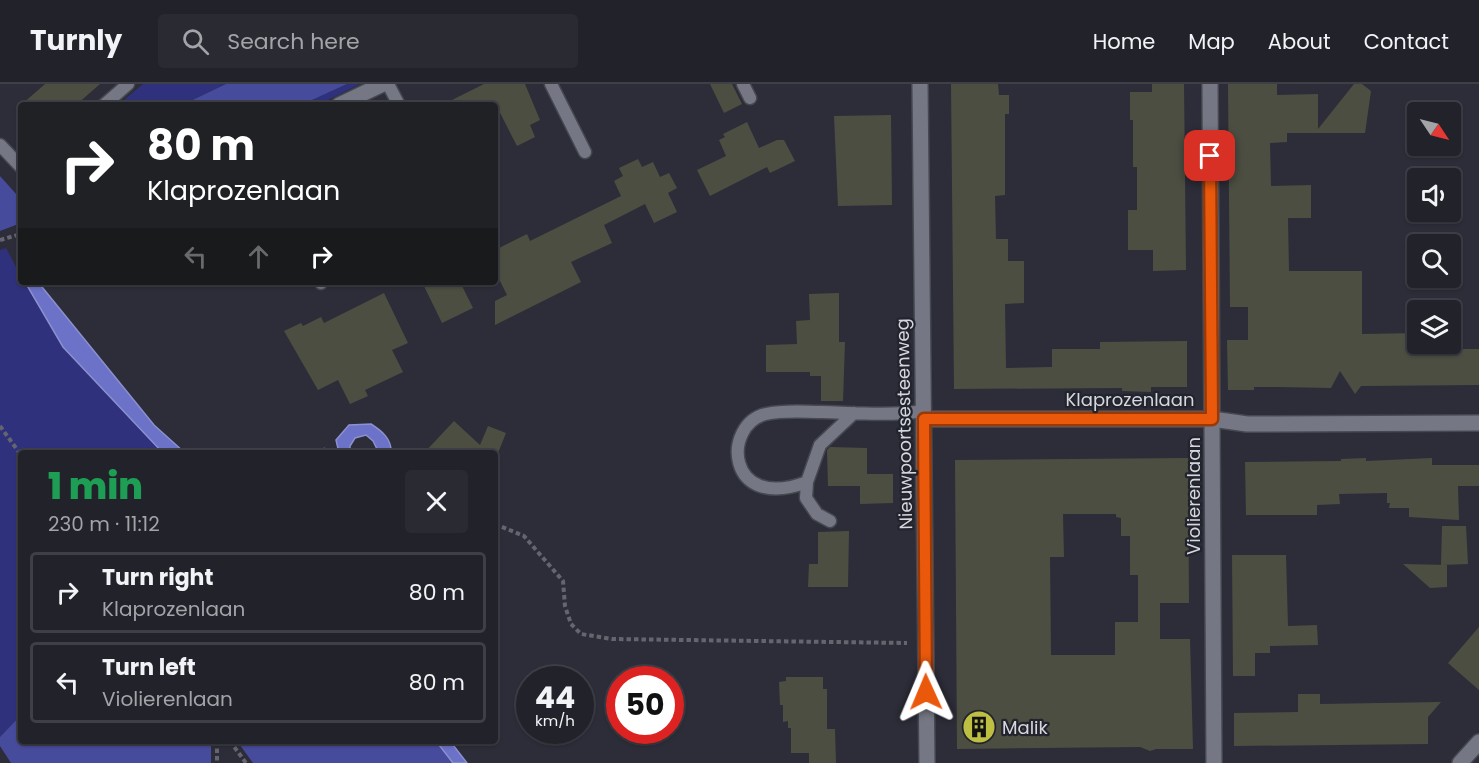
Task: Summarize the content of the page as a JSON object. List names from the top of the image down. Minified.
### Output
{"streets":{"street":["Klaprozenlaan","Nieuwpoortsesteenweg","Violierenlaan"]},"crossings":[["Klaprozenlaan","Nieuwpoortsesteenweg"],["Klaprozenlaan","Violierenlaan"]],"places":{"building":["Malik"]},"north":"bottom right","page":{"header":"Turnly","search":"Search here","nav":["Home","Map","About","Contact"],"turn":["80 m","Klaprozenlaan"],"heading":["1 min","230 m · 11:12"],"list":[{"name":"Turn right","note":"Klaprozenlaan","value":"80 m"},{"name":"Turn left","note":"Violierenlaan","value":"80 m"}],"speed":"44 km/h","limit":"50"}}
